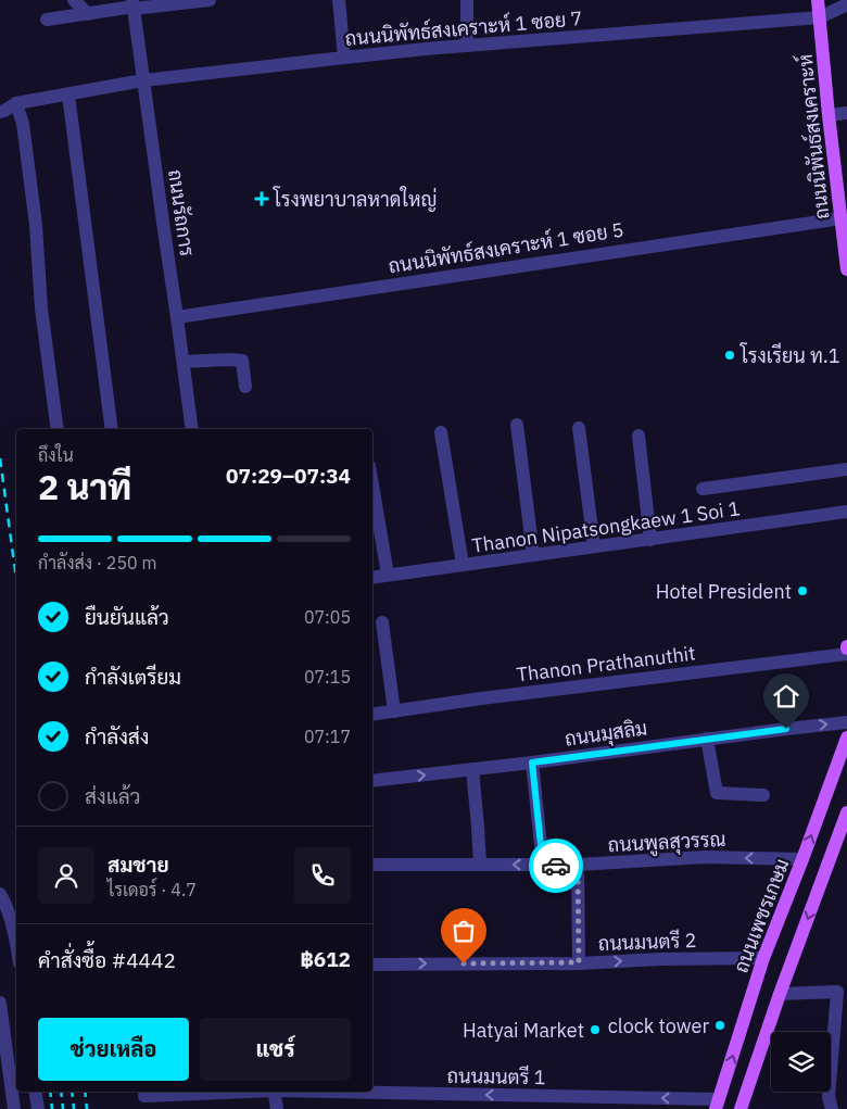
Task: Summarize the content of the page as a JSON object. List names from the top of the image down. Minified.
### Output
{"streets":{"main road":["ถนนนิพันธ์สงเคราะห์","ถนนเพชรเกษม"],"street":["ถนนนิพัทธ์สงเคราะห์ 1 ซอย 7","ถนนรัถการ","ถนนนิพัทธ์สงเคราะห์ 1 ซอย 5","Thanon Nipatsongkaew 1 Soi 1","Thanon Prathanuthit","ถนนมุสลิม","ถนนพูลสุวรรณ","ถนนมนตรี 2","ถนนมนตรี 1"]},"crossings":[["ถนนนิพัทธ์สงเคราะห์ 1 ซอย 7","ถนนนิพันธ์สงเคราะห์"],["ถนนนิพัทธ์สงเคราะห์ 1 ซอย 7","ถนนรัถการ"],["ถนนนิพันธ์สงเคราะห์","ถนนนิพัทธ์สงเคราะห์ 1 ซอย 5"],["ถนนรัถการ","ถนนนิพัทธ์สงเคราะห์ 1 ซอย 5"],["ถนนพูลสุวรรณ","ถนนเพชรเกษม"],["ถนนเพชรเกษม","ถนนมนตรี 2"],["ถนนเพชรเกษม","ถนนมนตรี 1"]],"one_way":["ถนนมุสลิม","ถนนพูลสุวรรณ","ถนนมนตรี 2","ถนนมนตรี 1"],"places":{"health":["โรงพยาบาลหาดใหญ่"],"other":["โรงเรียน ท.1","Hotel President","clock tower","Hatyai Market"]},"page":{"heading":["2 นาที","ถึงใน","07:29–07:34"],"panel":["สมชาย","ไรเดอร์ · 4.7","คำสั่งซื้อ #4442","฿612"],"bar":"กำลังส่ง · 250 m","list":[["ยืนยันแล้ว","07:05"],["กำลังเตรียม","07:15"],["กำลังส่ง","07:17"],"ส่งแล้ว"],"buttons":["ช่วยเหลือ","แชร์"]}}
